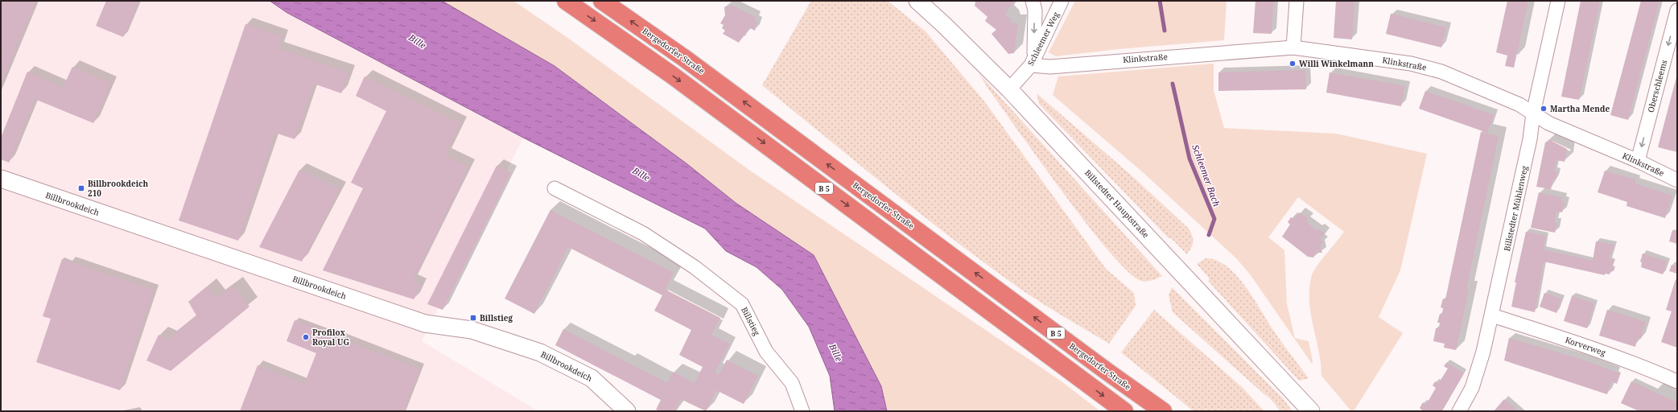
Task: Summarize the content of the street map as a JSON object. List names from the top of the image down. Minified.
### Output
{"streets":{"highway":["Bergedorfer Straße","B 5"],"street":["Schleemer Weg","Klinkstraße","Oberschleems","Billbrookdeich","Billstedter Hauptstraße","Billstedter Mühlenweg","Billstieg","Korverweg"]},"crossings":[["Schleemer Weg","Klinkstraße"],["Schleemer Weg","Billstedter Hauptstraße"],["Klinkstraße","Oberschleems"],["Klinkstraße","Billstedter Mühlenweg"],["Billstedter Mühlenweg","Korverweg"]],"one_way":["Oberschleems"],"water":["Bille","Schleemer Bach"],"places":{"other":["Willi Winkelmann","Martha Mende","Profilox Royal UG"],"transit":["Billbrookdeich 210","Billstieg"]}}
